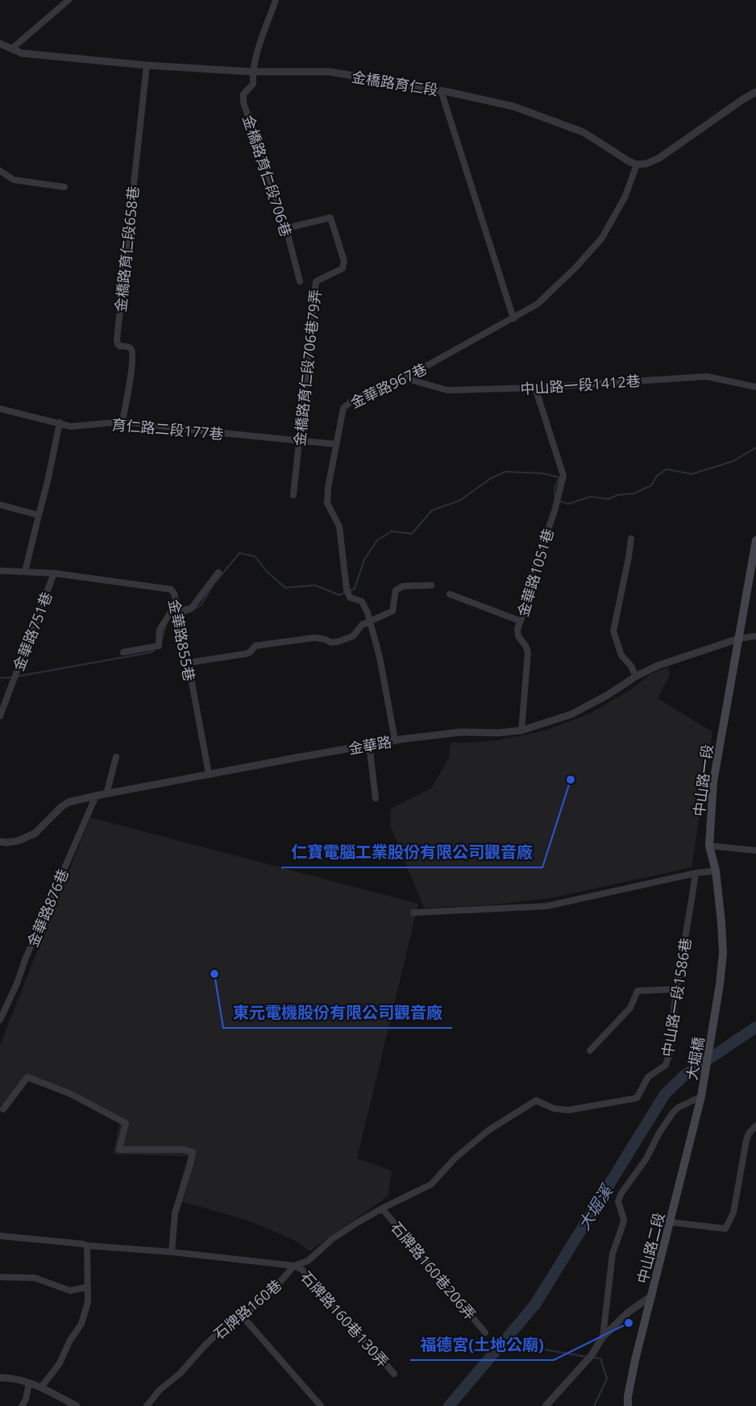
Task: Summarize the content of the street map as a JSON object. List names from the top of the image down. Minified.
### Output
{"streets":{"main road":["中山路一段","大堀橋","中山路二段"],"street":["金橋路育仁段","金橋路育仁段706巷","金橋路育仁段658巷","金橋路育仁段706巷79弄","中山路一段1412巷","金華路967巷","育仁路二段177巷","金華路1051巷","金華路751巷","金華路855巷","金華路","金華路876巷","中山路一段1586巷","石牌路160巷206弄","石牌路160巷","石牌路160巷130弄"]},"crossings":[["金橋路育仁段","金橋路育仁段706巷"],["金橋路育仁段","金橋路育仁段658巷"],["金橋路育仁段","金華路967巷"],["金橋路育仁段706巷","金橋路育仁段706巷79弄"],["金橋路育仁段658巷","育仁路二段177巷"],["金橋路育仁段706巷79弄","育仁路二段177巷"],["中山路一段1412巷","金華路967巷"],["中山路一段1412巷","金華路1051巷"],["金華路967巷","育仁路二段177巷"],["金華路967巷","金華路"],["金華路1051巷","金華路"],["金華路751巷","金華路855巷"],["金華路855巷","金華路"],["金華路","中山路一段"],["金華路","金華路876巷"],["中山路一段","大堀橋"],["中山路一段1586巷","石牌路160巷206弄"],["中山路一段1586巷","石牌路160巷"],["大堀橋","中山路二段"],["石牌路160巷206弄","石牌路160巷"],["石牌路160巷","石牌路160巷130弄"]],"water":["大堀溪"],"places":["仁寶電腦工業股份有限公司觀音廠","東元電機股份有限公司觀音廠","福德宮(土地公廟)"]}
